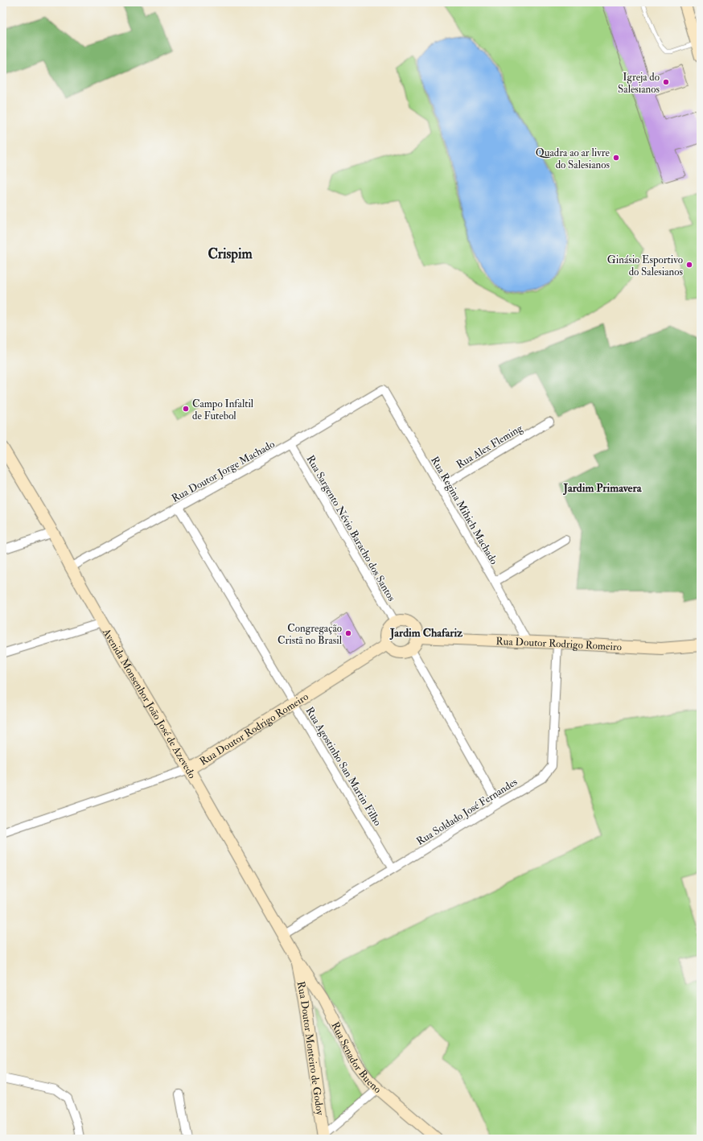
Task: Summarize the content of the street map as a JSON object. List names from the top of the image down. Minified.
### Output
{"streets":{"street":["Rua Alex Fleming","Rua Doutor Jorge Machado","Rua Regina Mihich Machado","Rua Sargento Névio Baracho dos Santos","Rua Doutor Rodrigo Romeiro","Avenida Monsenhor João José de Azevedo","Rua Agostinho San Martin Filho","Rua Soldado José Fernandes","Rua Doutor Monteiro de Godoy","Rua Senador Bueno"]},"crossings":[["Rua Alex Fleming","Rua Regina Mihich Machado"],["Rua Doutor Jorge Machado","Rua Regina Mihich Machado"],["Rua Doutor Jorge Machado","Rua Sargento Névio Baracho dos Santos"],["Rua Doutor Jorge Machado","Avenida Monsenhor João José de Azevedo"],["Rua Doutor Jorge Machado","Rua Agostinho San Martin Filho"],["Rua Regina Mihich Machado","Rua Doutor Rodrigo Romeiro"],["Rua Sargento Névio Baracho dos Santos","Rua Doutor Rodrigo Romeiro"],["Rua Doutor Rodrigo Romeiro","Avenida Monsenhor João José de Azevedo"],["Rua Doutor Rodrigo Romeiro","Rua Agostinho San Martin Filho"],["Rua Doutor Rodrigo Romeiro","Rua Soldado José Fernandes"],["Avenida Monsenhor João José de Azevedo","Rua Soldado José Fernandes"],["Avenida Monsenhor João José de Azevedo","Rua Doutor Monteiro de Godoy"],["Avenida Monsenhor João José de Azevedo","Rua Senador Bueno"],["Rua Agostinho San Martin Filho","Rua Soldado José Fernandes"],["Rua Doutor Monteiro de Godoy","Rua Senador Bueno"]],"districts":["Crispim","Jardim Primavera","Jardim Chafariz"],"places":["Igreja do Salesianos","Quadra ao ar livre do Salesianos","Ginásio Esportivo do Salesianos","Campo Infaltil de Futebol","Congregação Cristã no Brasil"]}
